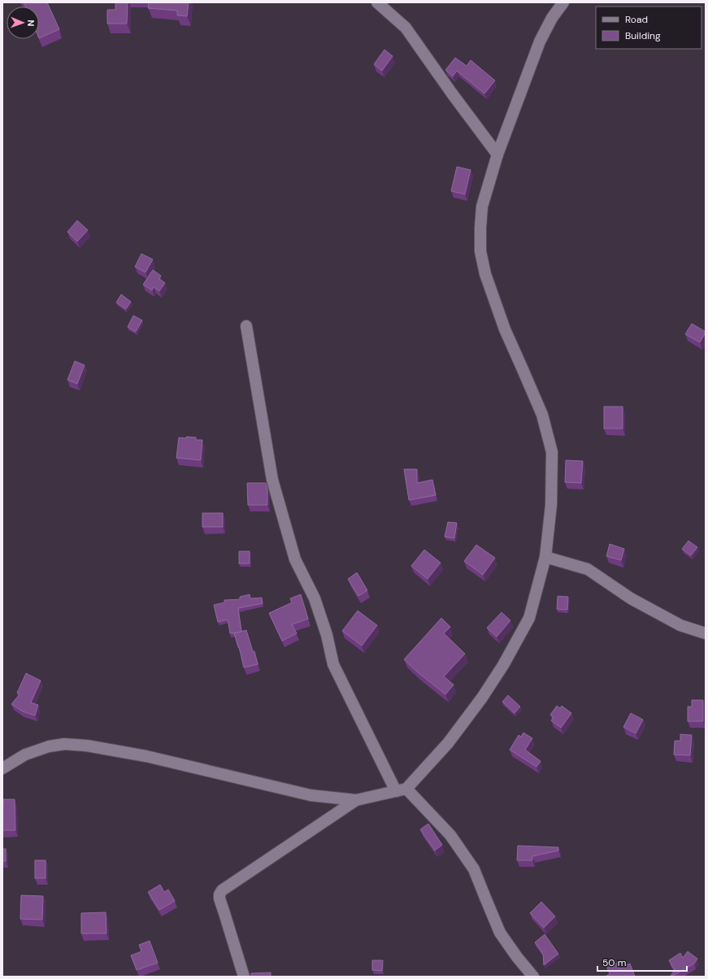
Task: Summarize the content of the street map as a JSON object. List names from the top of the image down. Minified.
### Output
{"legend":["Road","Building"],"scale_bar":"50 m","north":"right"}
